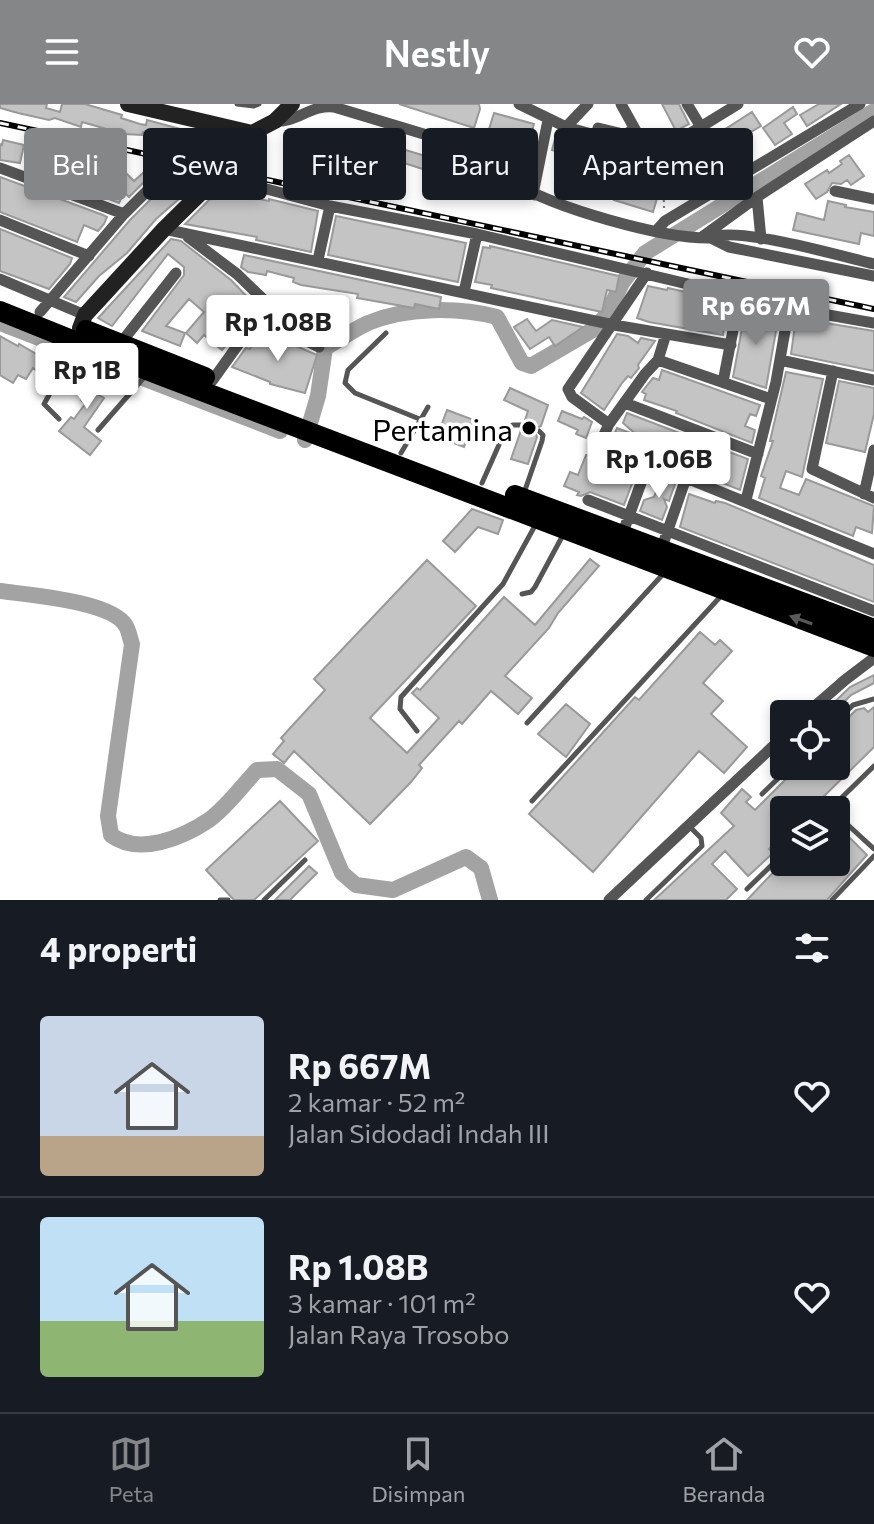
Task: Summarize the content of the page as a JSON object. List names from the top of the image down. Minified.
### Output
{"places":["Pertamina"],"page":{"header":"Nestly","chip":["Beli","Sewa","Filter","Baru","Apartemen"],"price":["Rp 667M","Rp 1.08B","Rp 1B","Rp 1.06B"],"heading":"4 properti","list":[{"name":"Rp 667M","note":"2 kamar · 52 m² · Jalan Sidodadi Indah III"},{"name":"Rp 1.08B","note":"3 kamar · 101 m² · Jalan Raya Trosobo"}],"tabs":["Peta","Disimpan","Beranda"]}}
